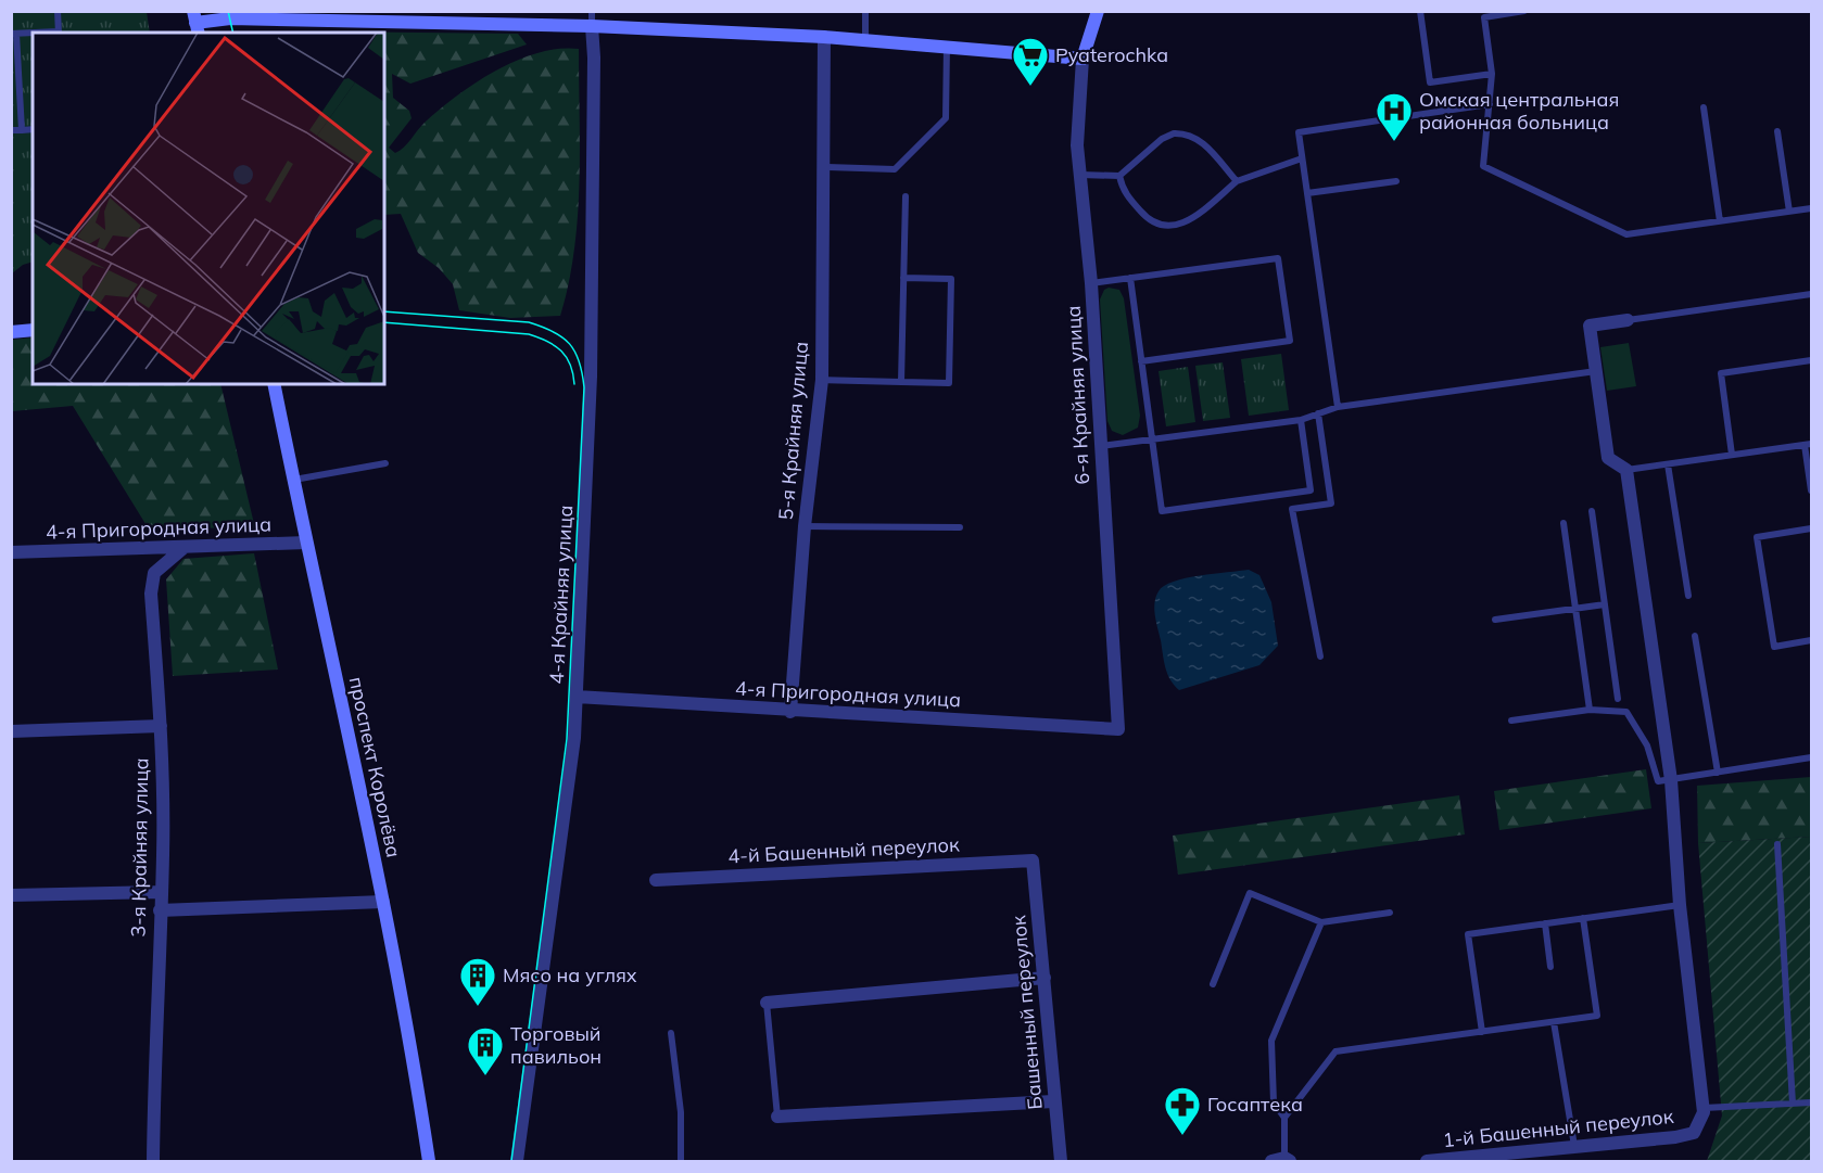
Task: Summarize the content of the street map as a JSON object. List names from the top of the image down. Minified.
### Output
{"streets":{"street":["6-я Крайняя улица","5-я Крайняя улица","4-я Пригородная улица","4-я Крайняя улица","проспект Королёва","3-я Крайняя улица","4-й Башенный переулок","Башенный переулок","1-й Башенный переулок"]},"crossings":[["6-я Крайняя улица","4-я Пригородная улица"],["5-я Крайняя улица","4-я Пригородная улица"],["4-я Пригородная улица","4-я Крайняя улица"],["4-я Пригородная улица","проспект Королёва"],["4-я Пригородная улица","3-я Крайняя улица"],["4-й Башенный переулок","Башенный переулок"]],"places":{"supermarket":["Pyaterochka"],"hospital":["Омская центральная районная больница"],"building":["Мясо на углях","Торговый павильон"],"pharmacy":["Госаптека"]}}
